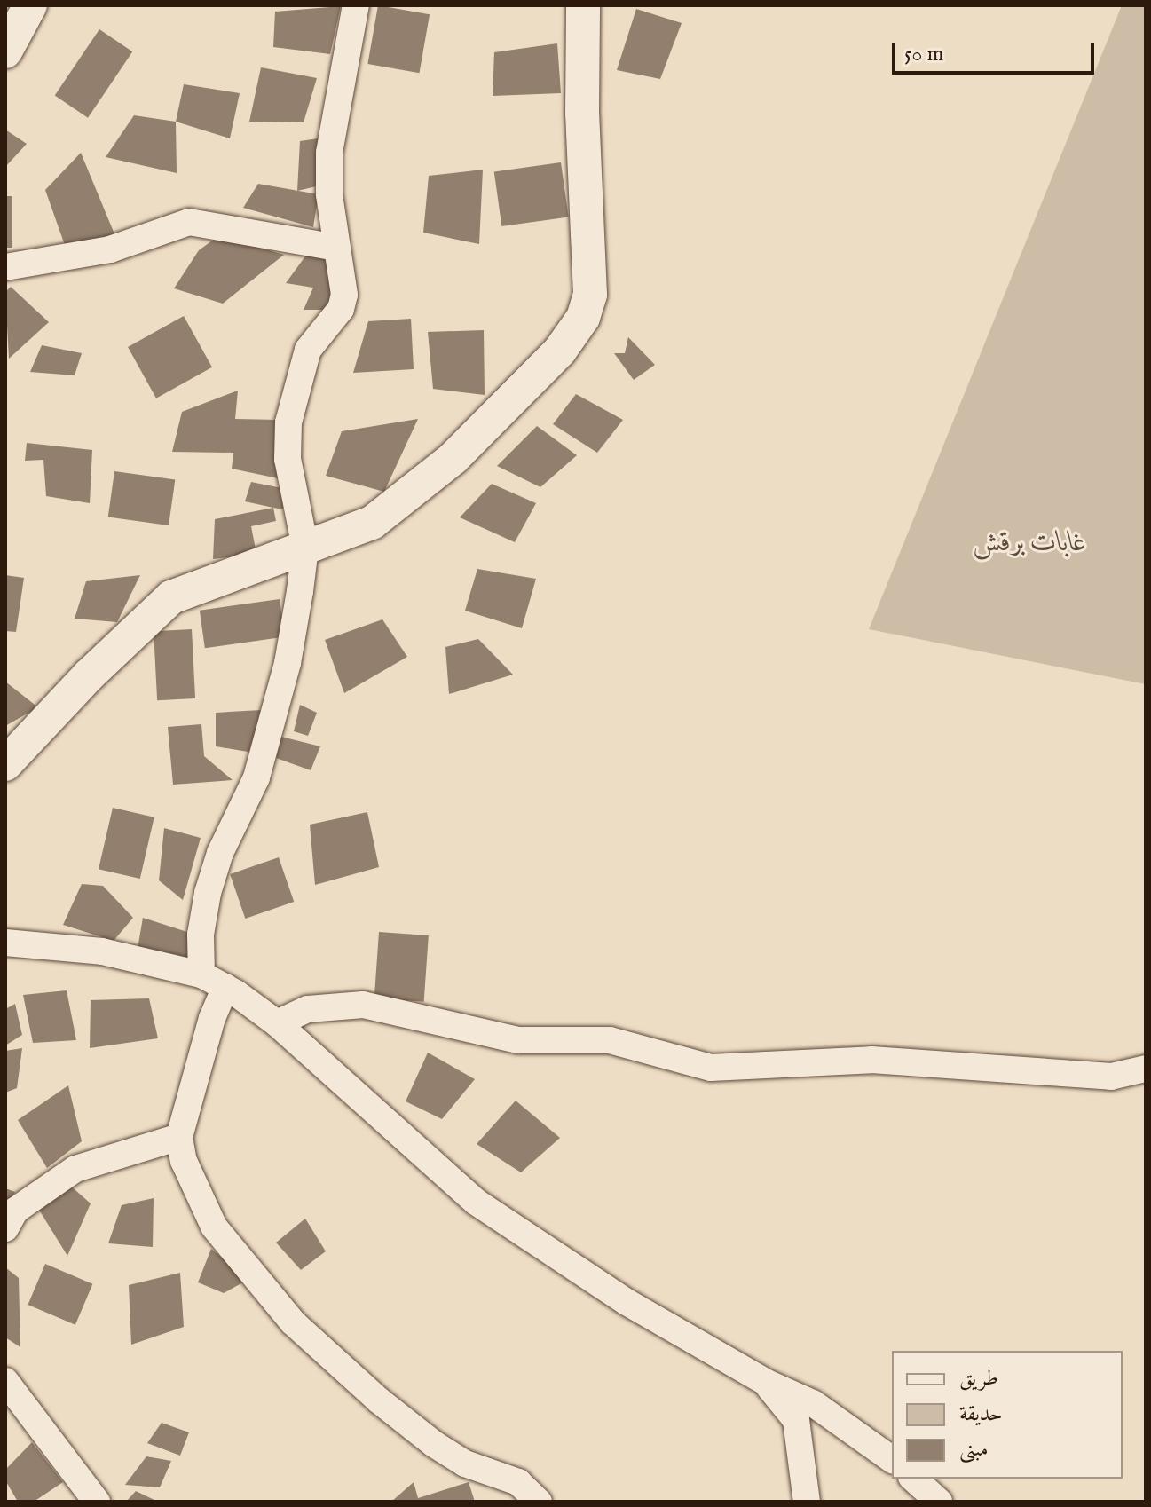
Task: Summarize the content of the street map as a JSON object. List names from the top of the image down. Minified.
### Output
{"parks":["غابات برقش"],"legend":["طريق","حديقة","مبنى"],"scale_bar":"50 m"}
